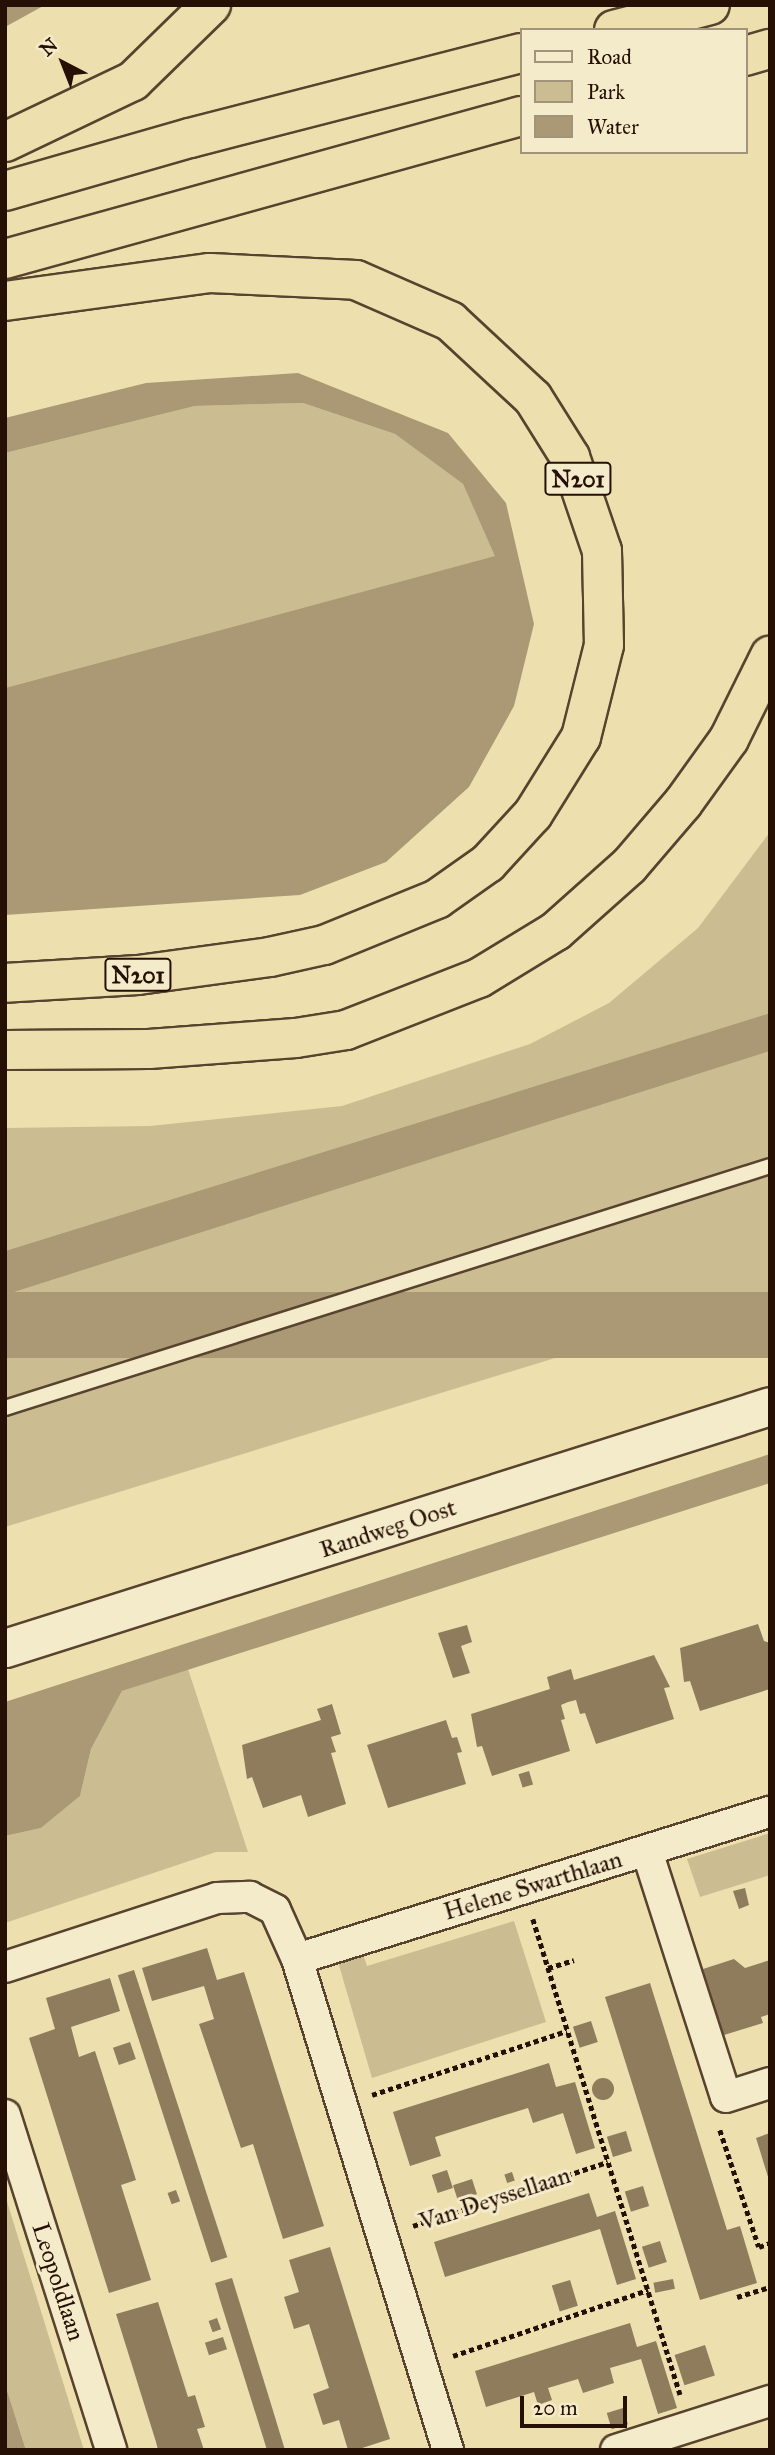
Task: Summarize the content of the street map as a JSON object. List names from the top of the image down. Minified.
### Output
{"streets":{"highway":["N201"],"street":["Randweg Oost","Helene Swarthlaan","Leopoldlaan"],"path":["Van Deyssellaan"]},"legend":["Road","Park","Water"],"scale_bar":"20 m","north":"top left"}
